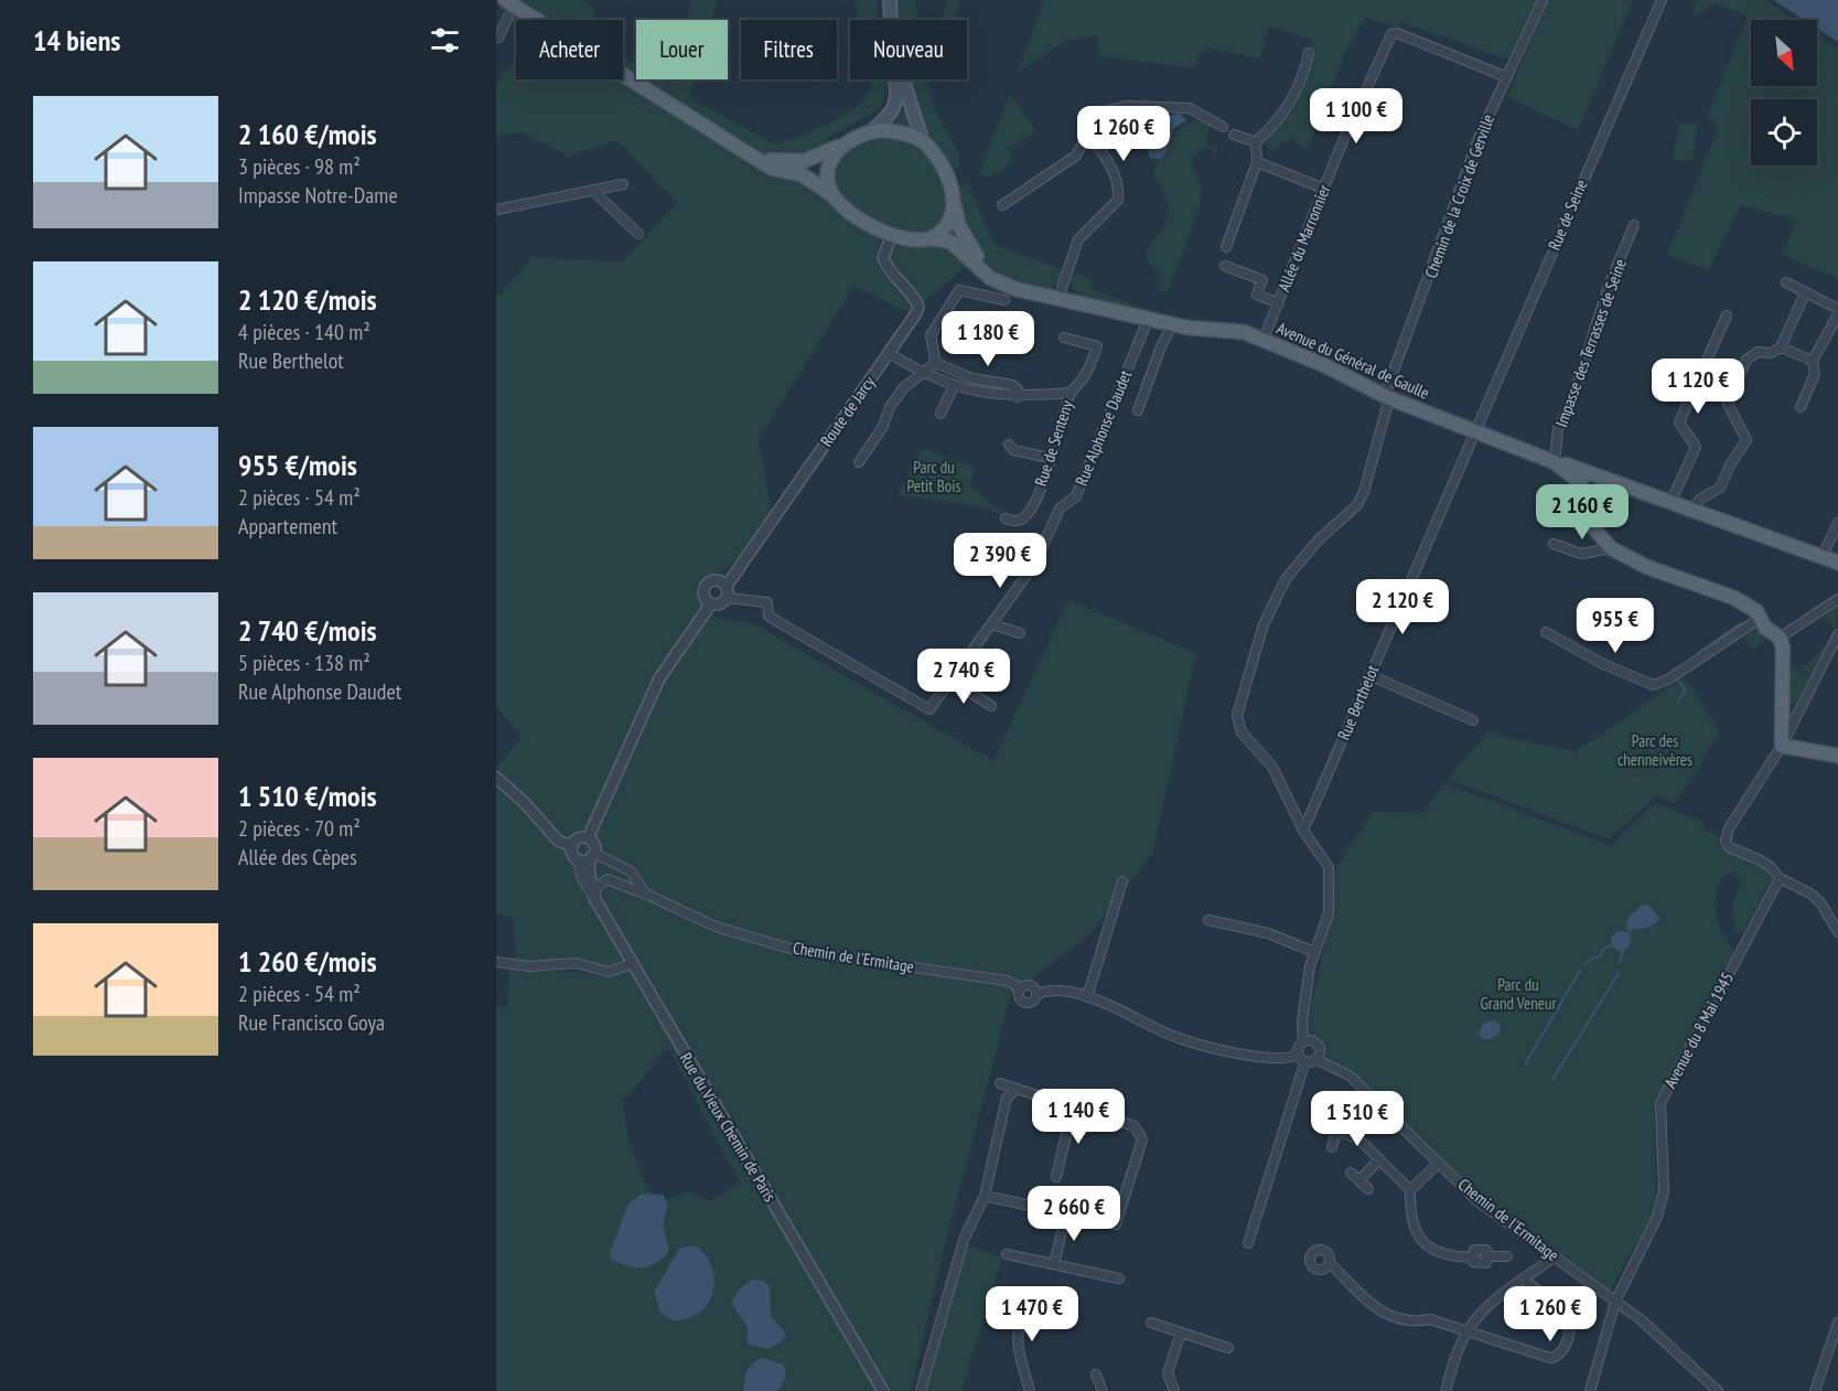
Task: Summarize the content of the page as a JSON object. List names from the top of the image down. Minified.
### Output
{"streets":{"main road":["Avenue du Général de Gaulle"],"street":["Chemin de la Croix de Gerville","Rue de Seine","Allée du Marronnier","Impasse des Terrasses de Seine","Route de Jarcy","Rue Alphonse Daudet","Rue de Senteny","Rue Berthelot","Chemin de l'Ermitage","Avenue du 8 Mai 1945","Rue du Vieux Chemin de Paris"]},"crossings":[["Chemin de la Croix de Gerville","Allée du Marronnier"],["Chemin de la Croix de Gerville","Avenue du Général de Gaulle"],["Chemin de la Croix de Gerville","Rue Berthelot"],["Chemin de la Croix de Gerville","Chemin de l'Ermitage"],["Rue de Seine","Avenue du Général de Gaulle"],["Rue de Seine","Rue Berthelot"],["Allée du Marronnier","Avenue du Général de Gaulle"],["Impasse des Terrasses de Seine","Avenue du Général de Gaulle"],["Avenue du Général de Gaulle","Rue Berthelot"],["Route de Jarcy","Rue Alphonse Daudet"],["Chemin de l'Ermitage","Avenue du 8 Mai 1945"],["Chemin de l'Ermitage","Rue du Vieux Chemin de Paris"]],"parks":["Parc du Petit Bois","Parc des chenneivères","Parc du Grand Veneur"],"north":"bottom right","page":{"heading":"14 biens","chip":["Acheter","Louer","Filtres","Nouveau"],"list":[{"name":"2 160 €/mois","note":"3 pièces · 98 m² · Impasse Notre-Dame"},{"name":"2 120 €/mois","note":"4 pièces · 140 m² · Rue Berthelot"},{"name":"955 €/mois","note":"2 pièces · 54 m² · Appartement"},{"name":"2 740 €/mois","note":"5 pièces · 138 m² · Rue Alphonse Daudet"},{"name":"1 510 €/mois","note":"2 pièces · 70 m² · Allée des Cèpes"},{"name":"1 260 €/mois","note":"2 pièces · 54 m² · Rue Francisco Goya"}],"price":["1 100 €","1 260 €","1 180 €","1 120 €","2 160 €","2 390 €","2 120 €","955 €","2 740 €","1 140 €","1 510 €","2 660 €","1 470 €","1 260 €"]}}
